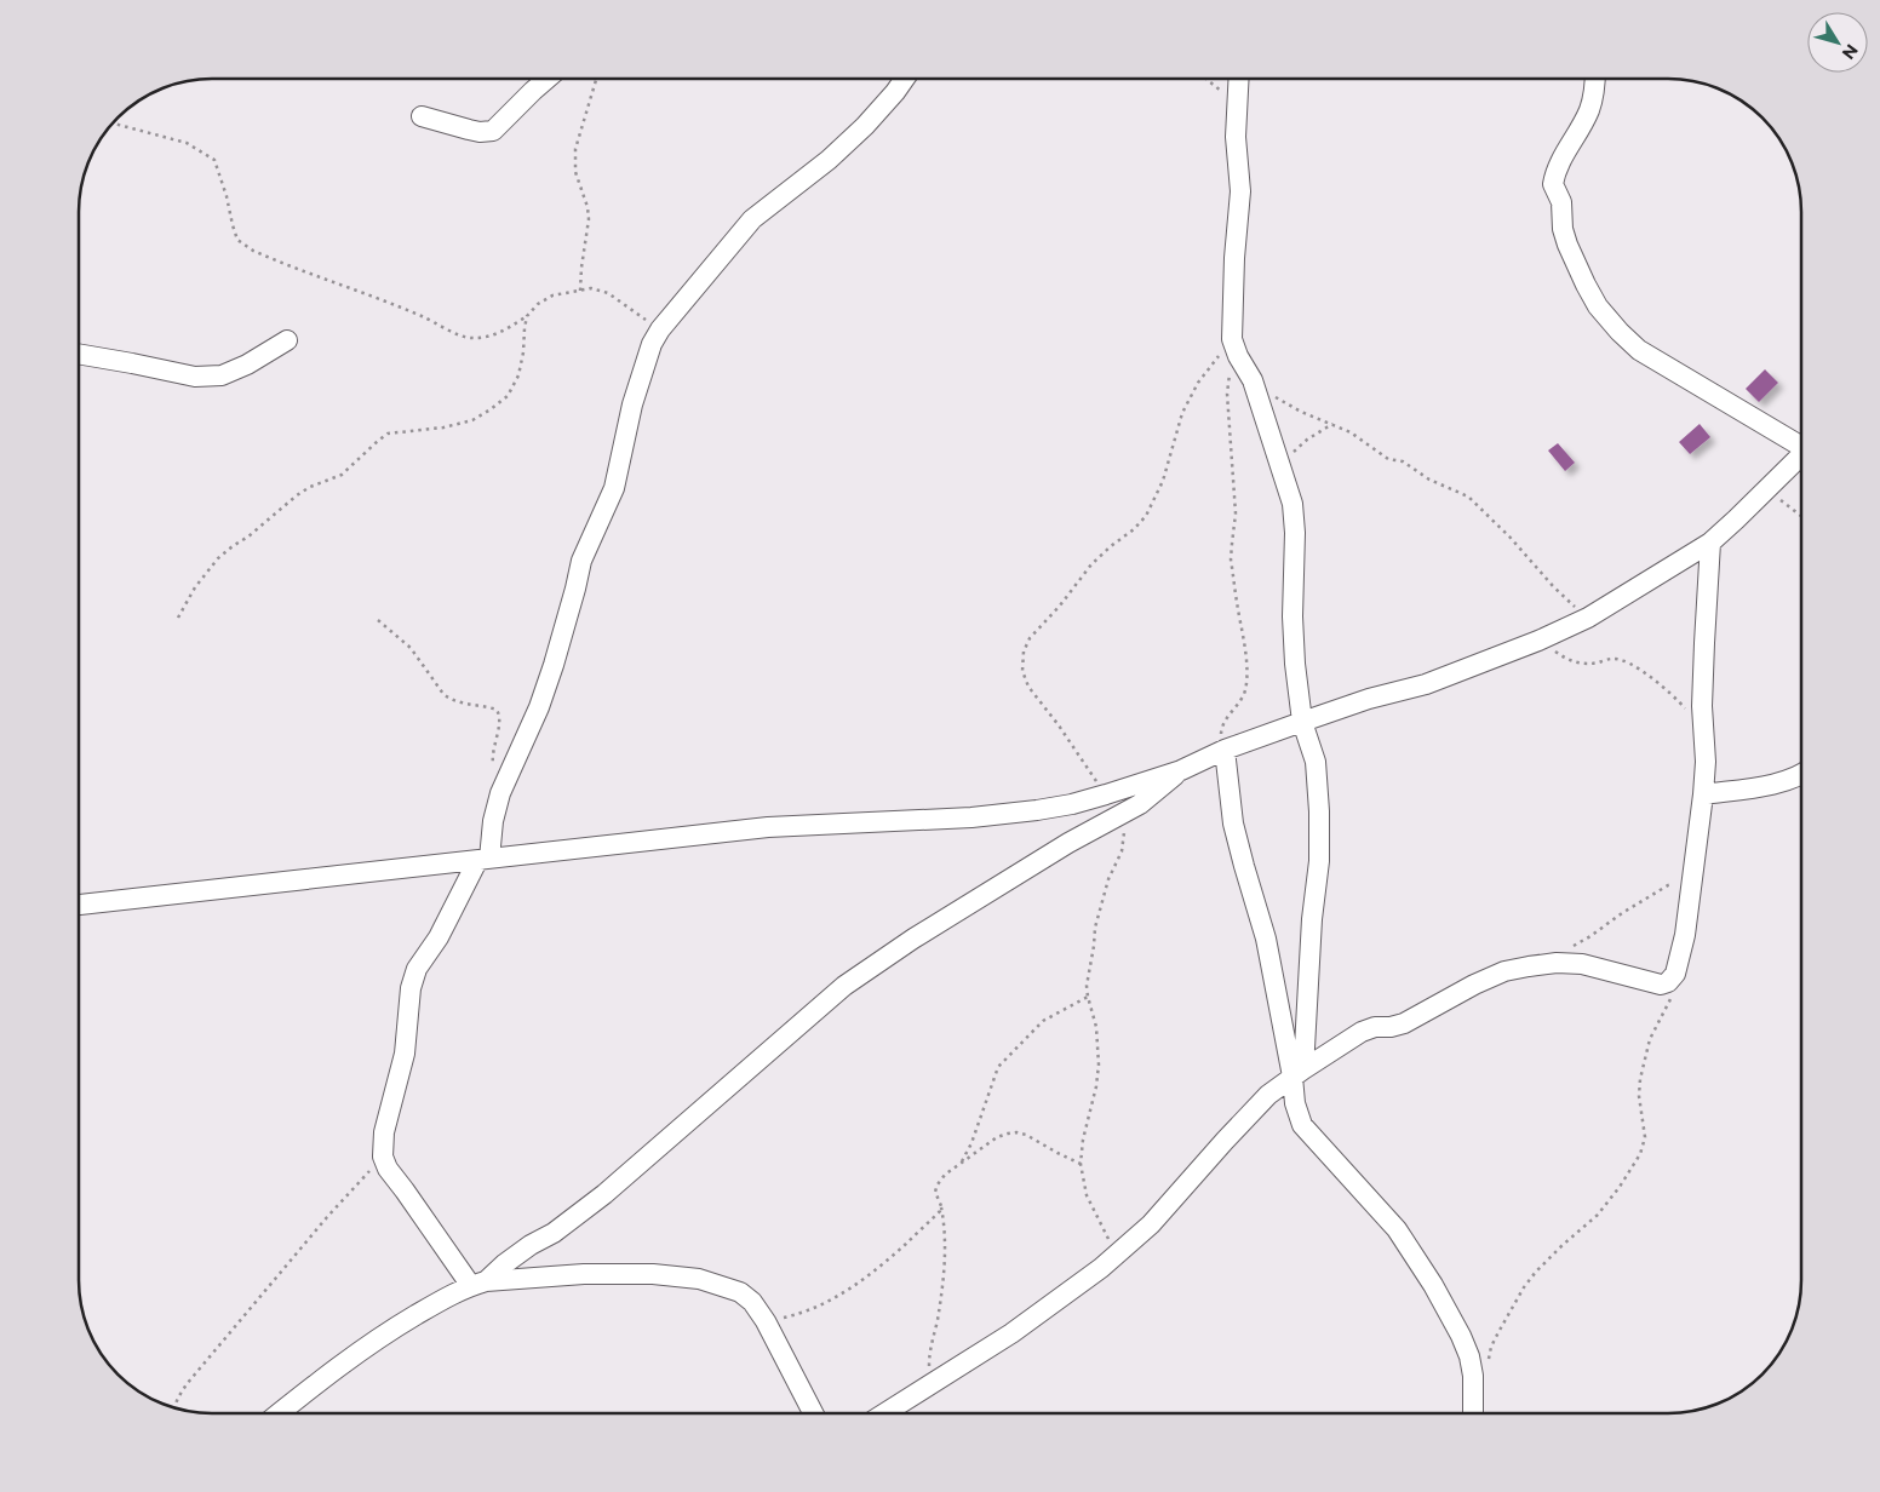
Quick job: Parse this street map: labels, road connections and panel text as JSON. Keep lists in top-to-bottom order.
{
  "north": "bottom right"
}
